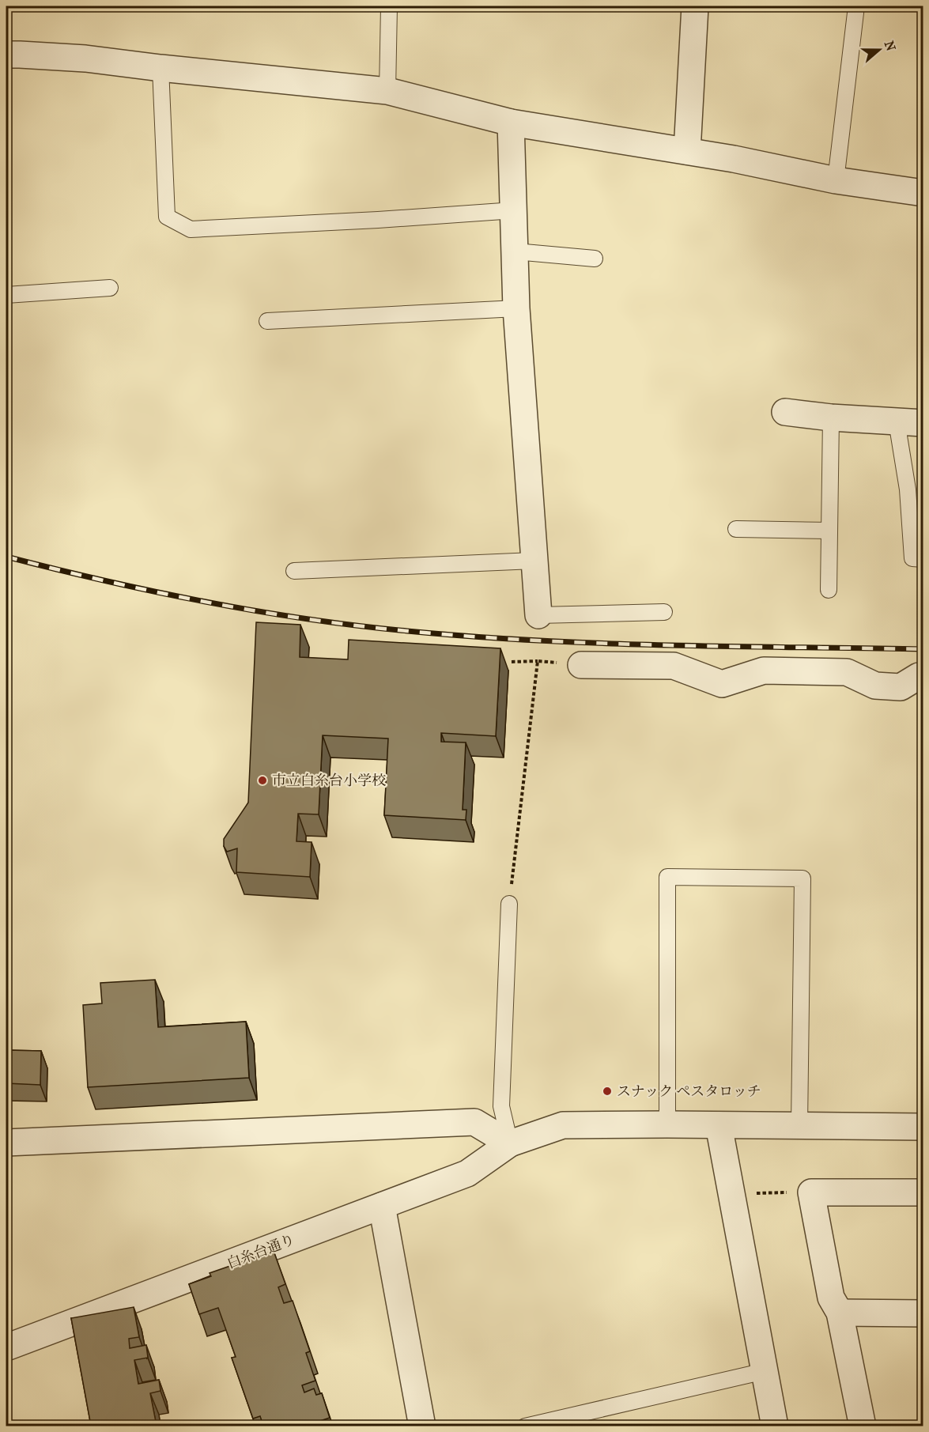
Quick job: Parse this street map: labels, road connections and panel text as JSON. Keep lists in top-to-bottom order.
{
  "streets": {
    "street": ["白糸台通り"]
  },
  "places": ["市立白糸台小学校", "スナック ペスタロッチ"],
  "north": "right"
}
